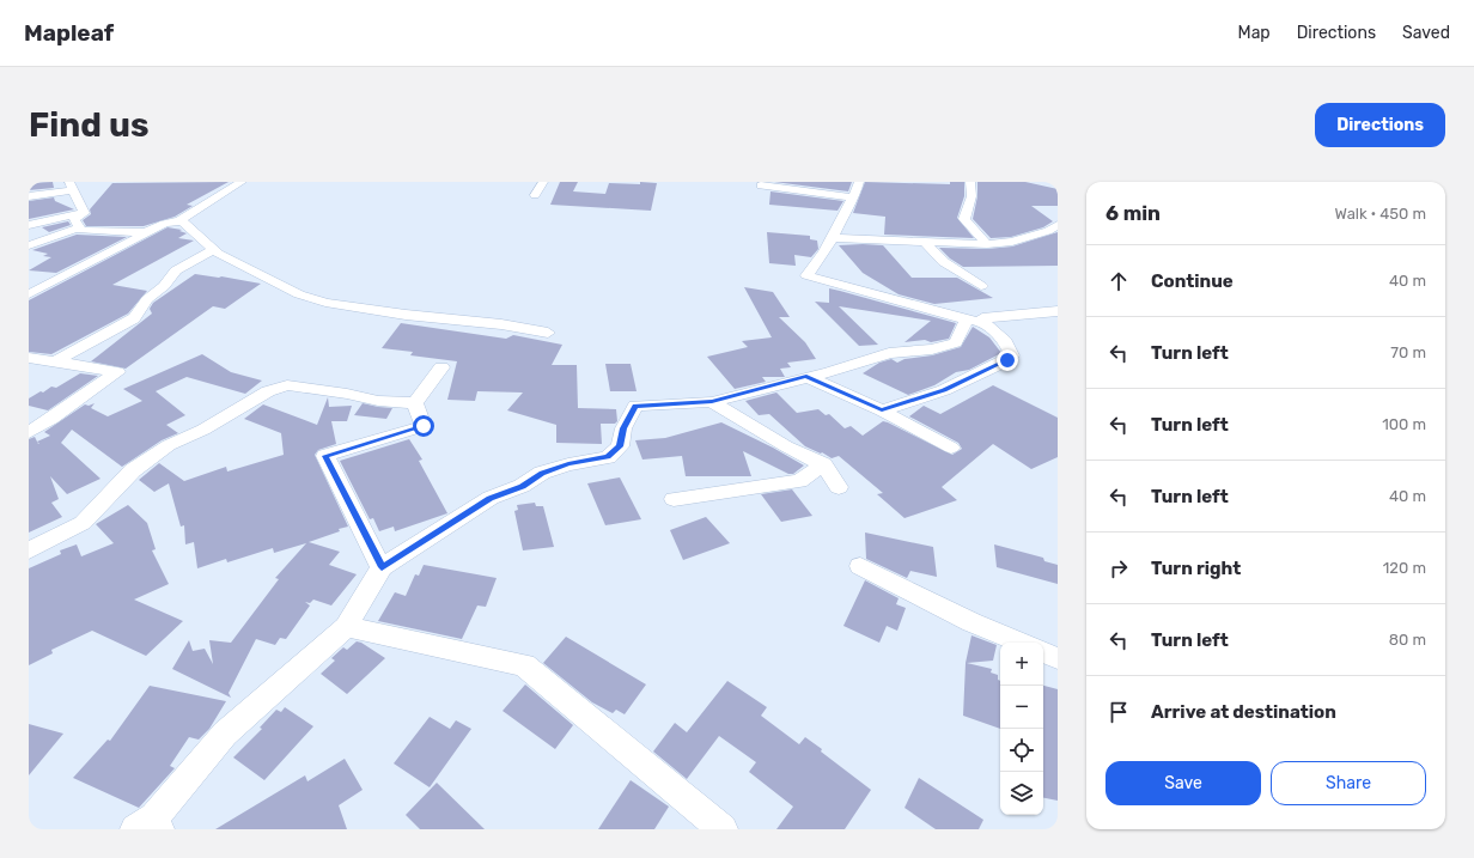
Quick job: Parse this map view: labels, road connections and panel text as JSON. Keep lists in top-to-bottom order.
{
  "page": {
    "header": "Mapleaf",
    "nav": ["Map", "Directions", "Saved"],
    "buttons": [
      "Directions",
      ["Save", "Share"]
    ],
    "title": "Find us",
    "heading": ["6 min", "Walk · 450 m"],
    "list": [
      ["Continue", "40 m"],
      ["Turn left", "70 m"],
      ["Turn left", "100 m"],
      ["Turn left", "40 m"],
      ["Turn right", "120 m"],
      ["Turn left", "80 m"],
      "Arrive at destination"
    ],
    "map_buttons": ["+", "−"]
  }
}
